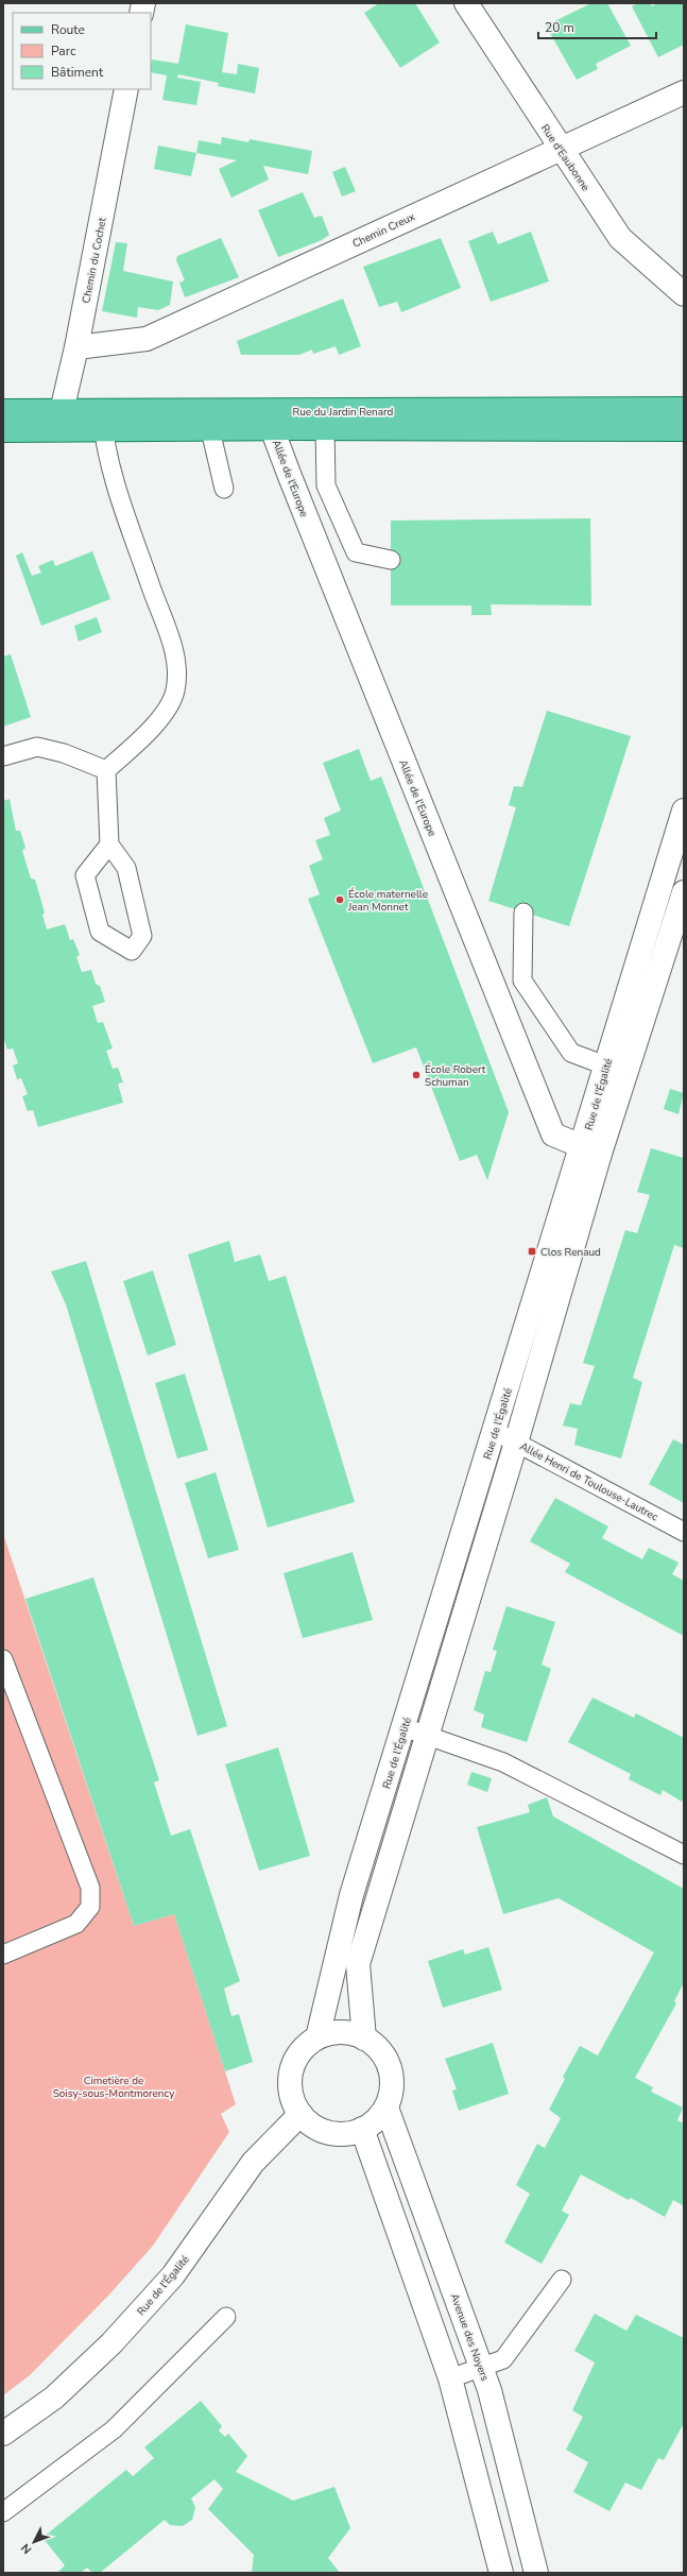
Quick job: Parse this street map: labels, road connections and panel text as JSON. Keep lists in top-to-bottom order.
{
  "streets": {
    "main road": ["Rue du Jardin Renard"],
    "street": [
      "Rue d'Eaubonne",
      "Chemin Creux",
      "Chemin du Cochet",
      "Allée de l'Europe",
      "Rue de l'Égalité",
      "Avenue des Noyers"
    ],
    "lane": ["Allée Henri de Toulouse-Lautrec"]
  },
  "crossings": [
    ["Rue d'Eaubonne", "Chemin Creux"],
    ["Chemin Creux", "Chemin du Cochet"],
    ["Chemin du Cochet", "Rue du Jardin Renard"],
    ["Rue du Jardin Renard", "Allée de l'Europe"],
    ["Allée de l'Europe", "Rue de l'Égalité"],
    ["Rue de l'Égalité", "Allée Henri de Toulouse-Lautrec"],
    ["Rue de l'Égalité", "Avenue des Noyers"]
  ],
  "parks": ["Cimetière de Soisy-sous-Montmorency"],
  "places": {
    "other": ["École maternelle Jean Monnet", "École Robert Schuman"],
    "transit": ["Clos Renaud"]
  },
  "legend": ["Route", "Parc", "Bâtiment"],
  "scale_bar": "20 m",
  "north": "bottom left"
}
